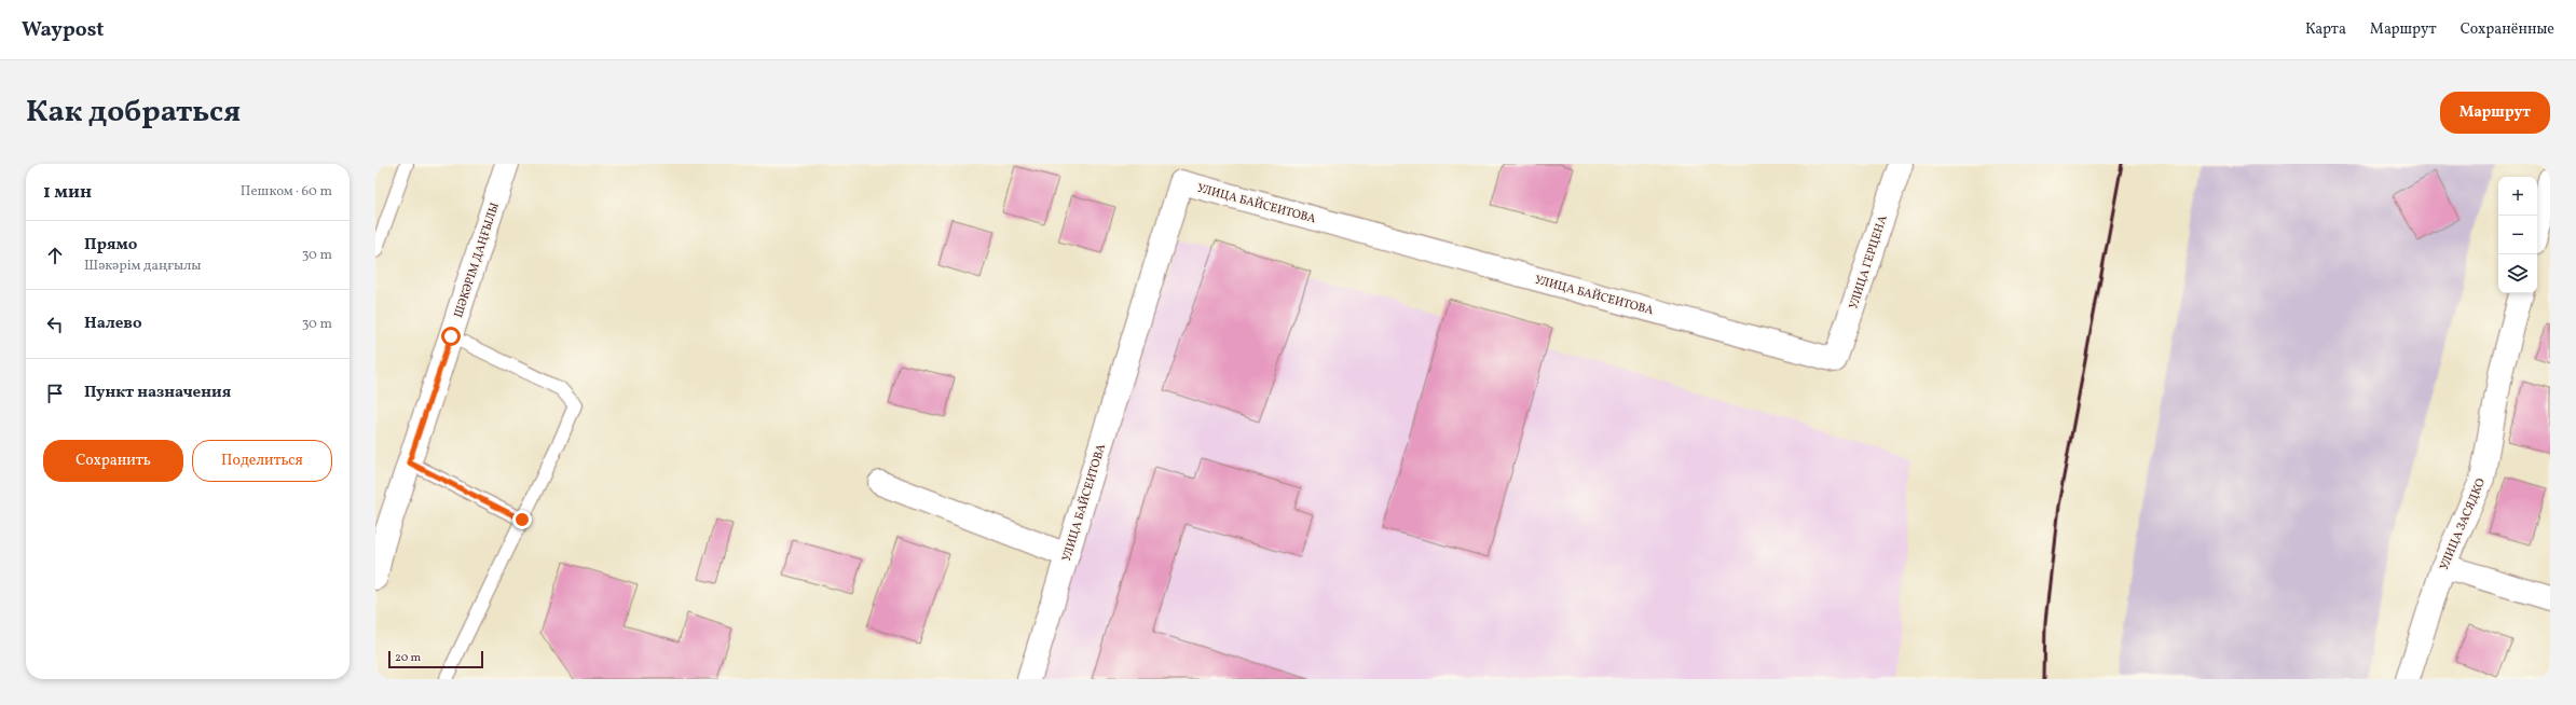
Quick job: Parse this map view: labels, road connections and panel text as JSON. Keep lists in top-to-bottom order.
{
  "streets": {
    "street": [
      "УЛИЦА БАЙСЕИТОВА",
      "ШӘКӘРІМ ДАҢҒЫЛЫ",
      "УЛИЦА ГЕРЦЕНА",
      "УЛИЦА ЗАСЯДКО"
    ]
  },
  "crossings": [
    ["УЛИЦА БАЙСЕИТОВА", "УЛИЦА ГЕРЦЕНА"]
  ],
  "scale_bar": "20 m",
  "page": {
    "header": "Waypost",
    "nav": ["Карта", "Маршрут", "Сохранённые"],
    "title": "Как добраться",
    "buttons": [
      "Маршрут",
      ["Сохранить", "Поделиться"]
    ],
    "heading": ["1 мин", "Пешком · 60 m"],
    "map_buttons": ["+", "−"],
    "list": [
      ["Прямо", "Шәкәрім даңғылы", "30 m"],
      ["Налево", "30 m"],
      "Пункт назначения"
    ],
    "scale": "20 m"
  }
}
